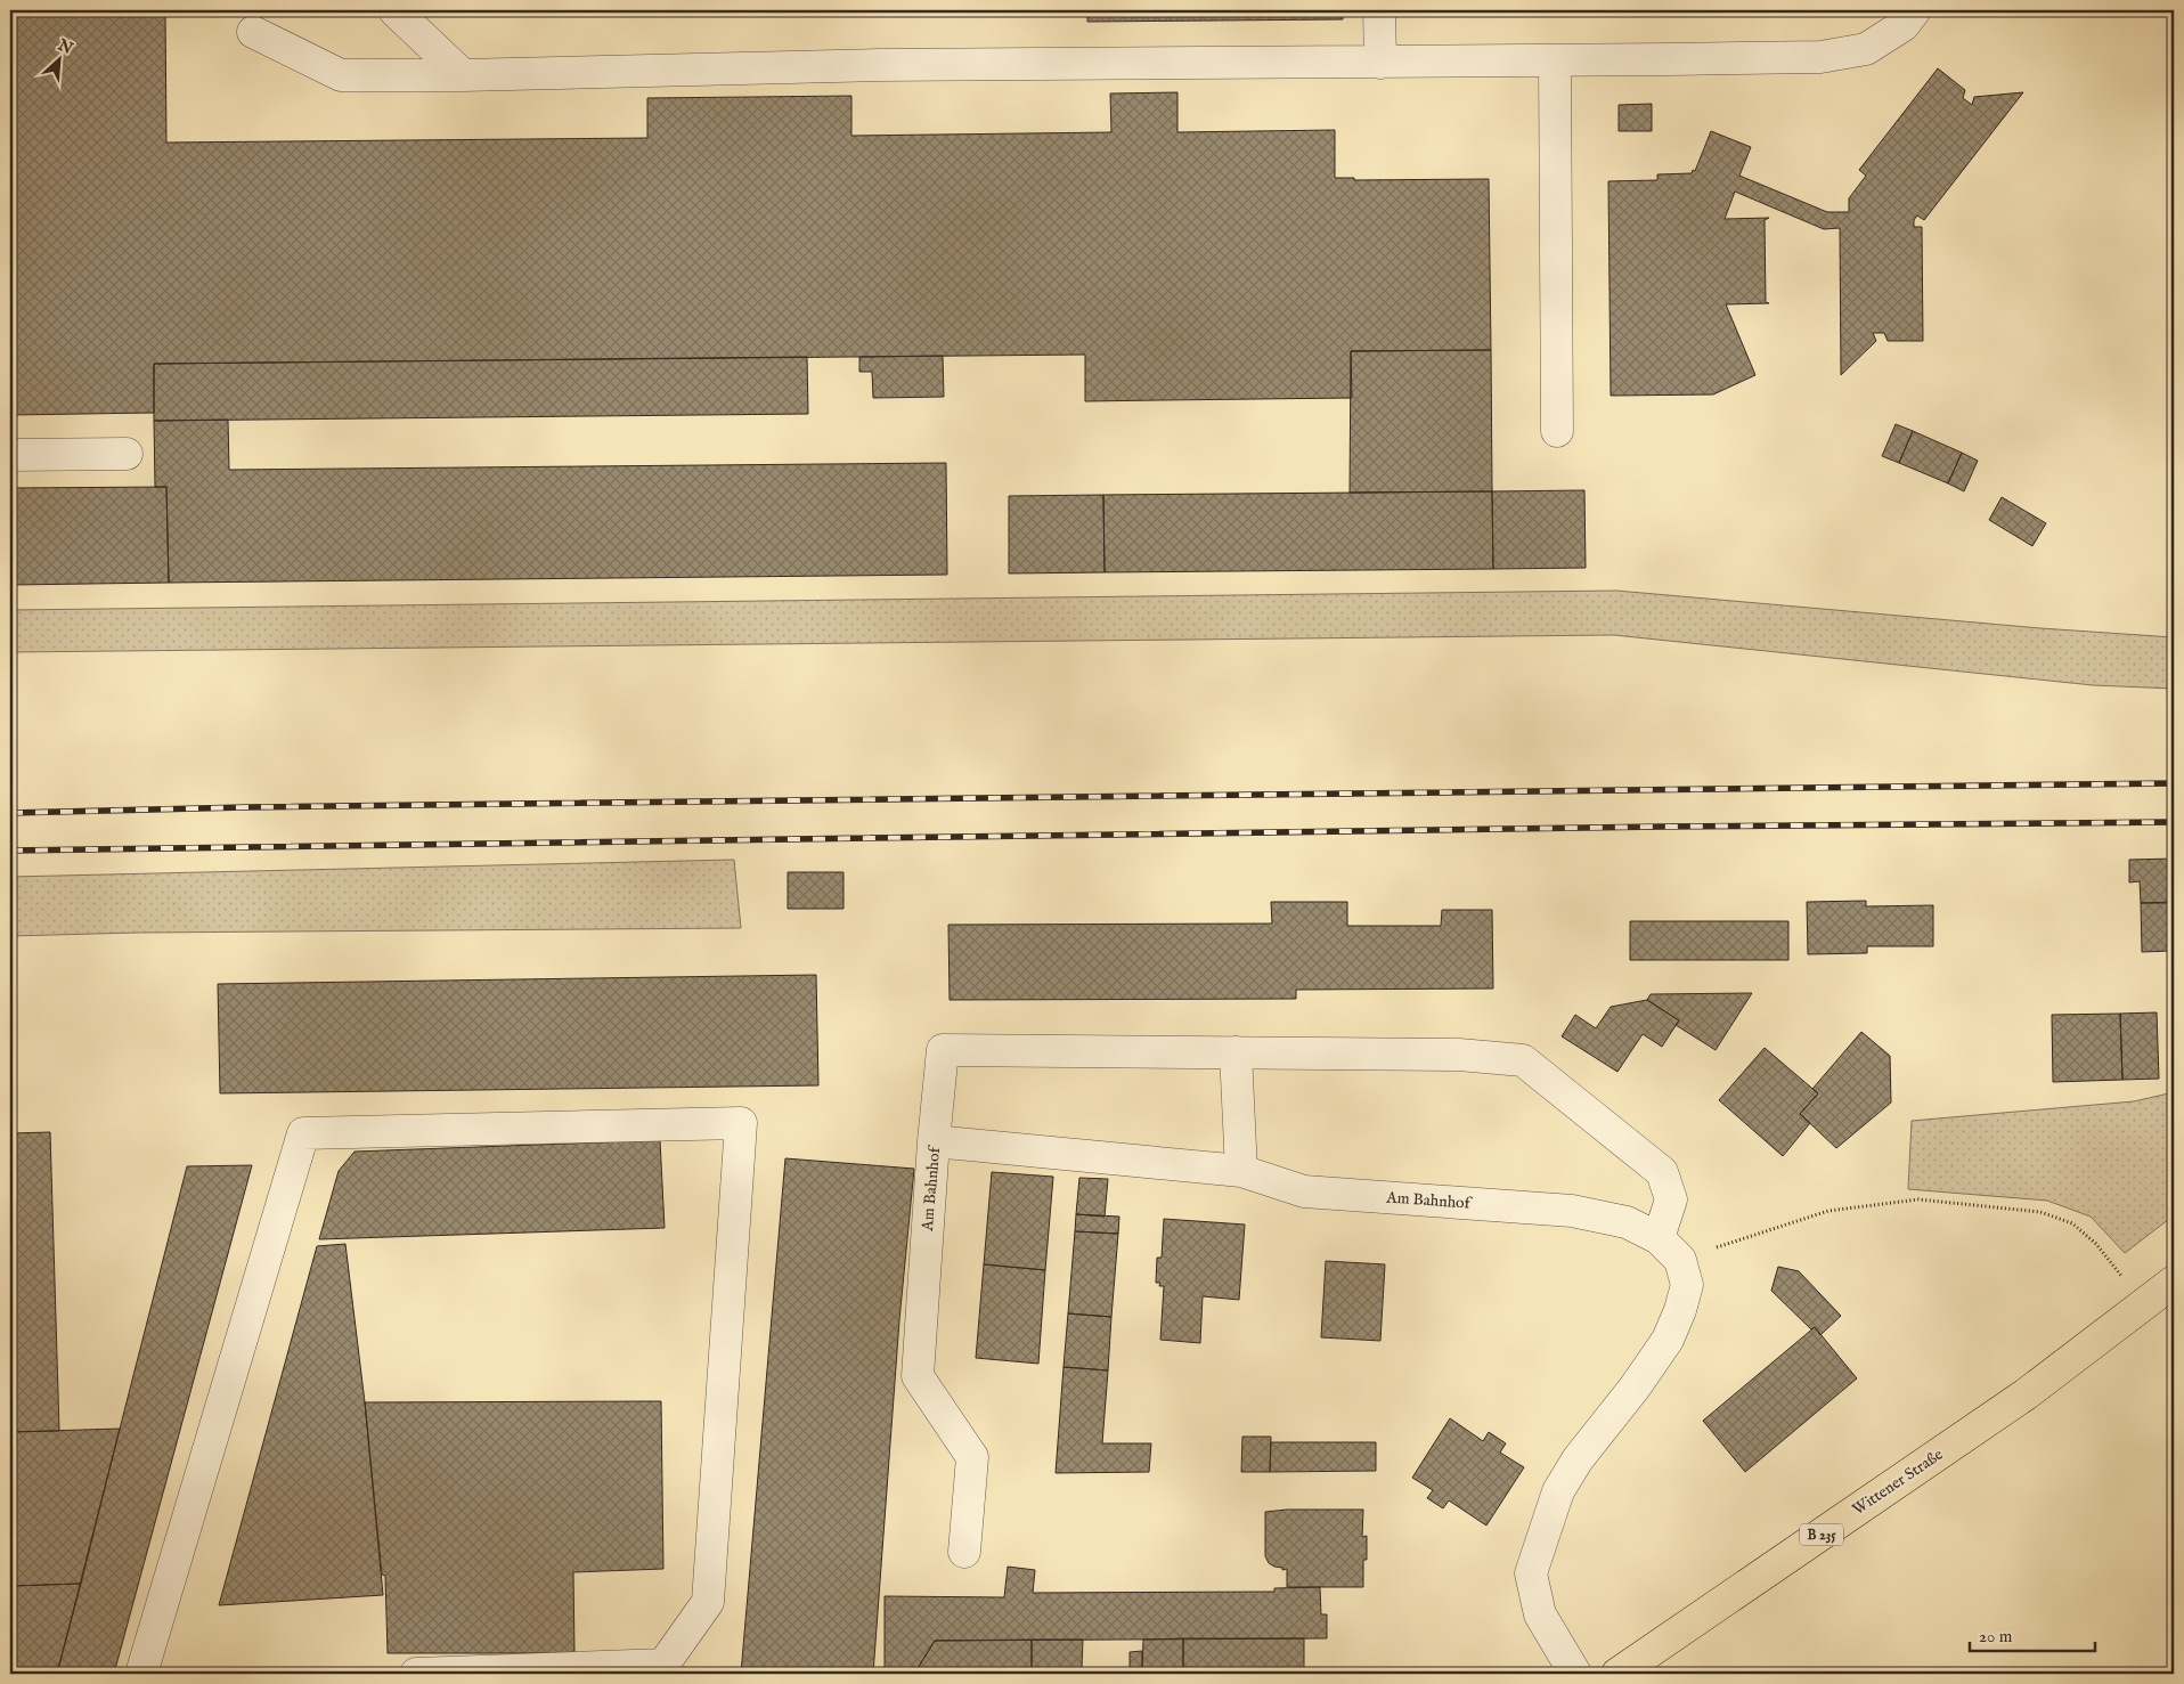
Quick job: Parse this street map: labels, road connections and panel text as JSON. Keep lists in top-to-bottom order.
{
  "streets": {
    "main road": ["Wittener Straße", "B 235"],
    "street": ["Am Bahnhof"]
  },
  "scale_bar": "20 m",
  "north": "top right"
}
